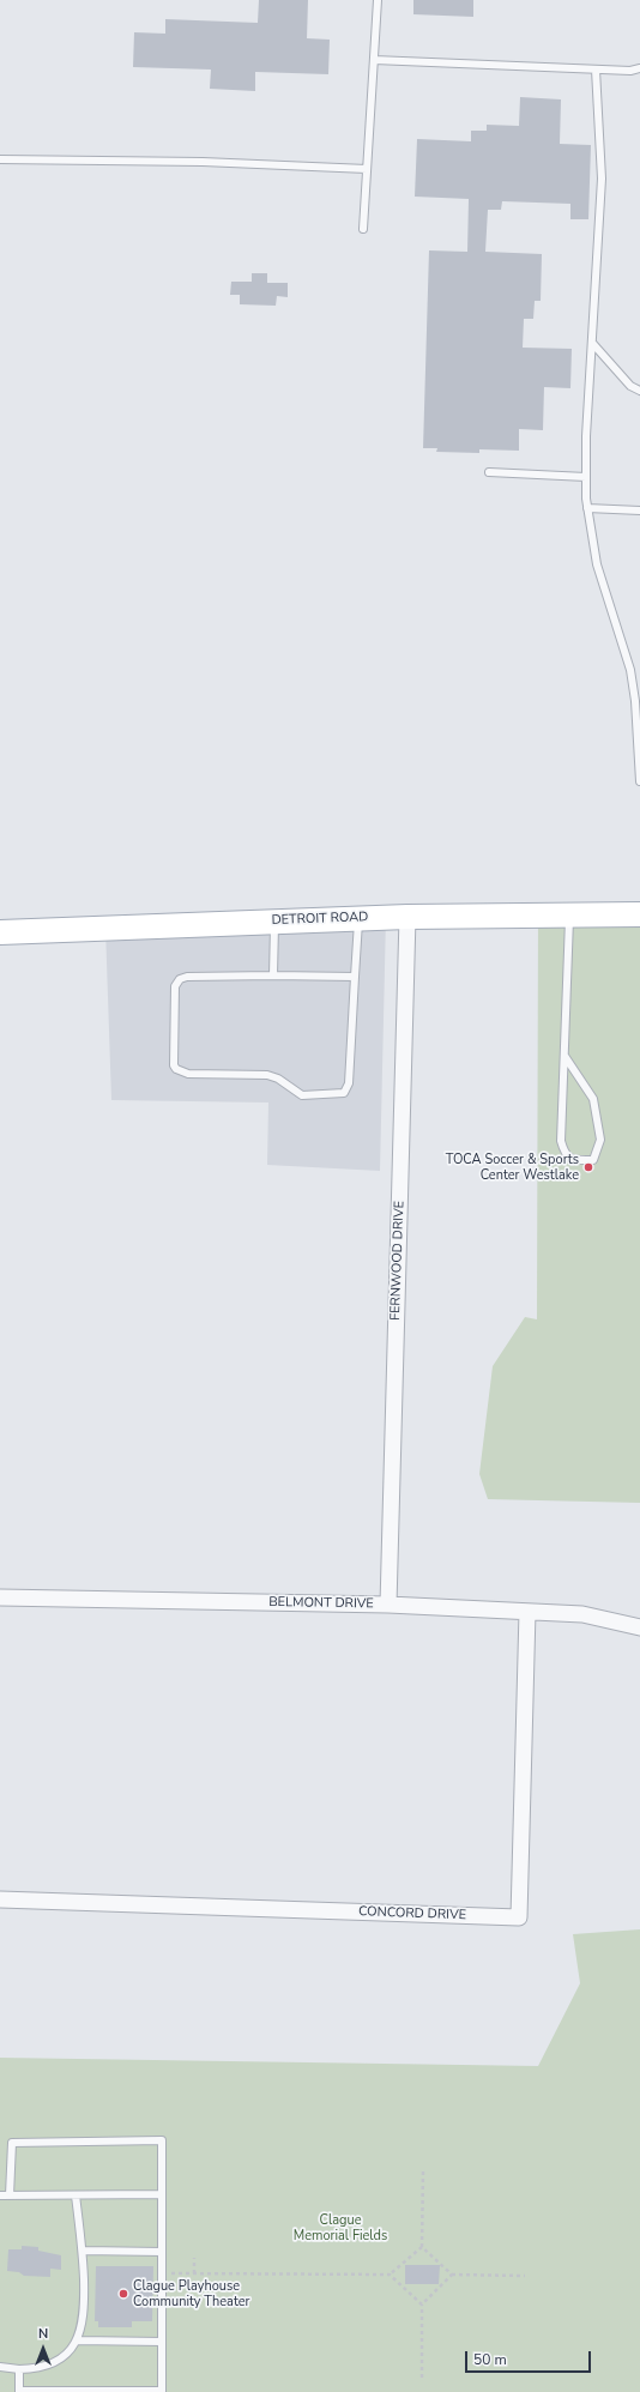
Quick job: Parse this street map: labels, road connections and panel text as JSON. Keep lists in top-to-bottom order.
{
  "streets": {
    "main road": ["DETROIT ROAD"],
    "street": ["FERNWOOD DRIVE", "BELMONT DRIVE", "CONCORD DRIVE"]
  },
  "crossings": [
    ["DETROIT ROAD", "FERNWOOD DRIVE"],
    ["FERNWOOD DRIVE", "BELMONT DRIVE"],
    ["BELMONT DRIVE", "CONCORD DRIVE"]
  ],
  "parks": ["Clague Memorial Fields"],
  "places": ["TOCA Soccer & Sports Center Westlake", "Clague Playhouse Community Theater"],
  "scale_bar": "50 m",
  "north": "top"
}
